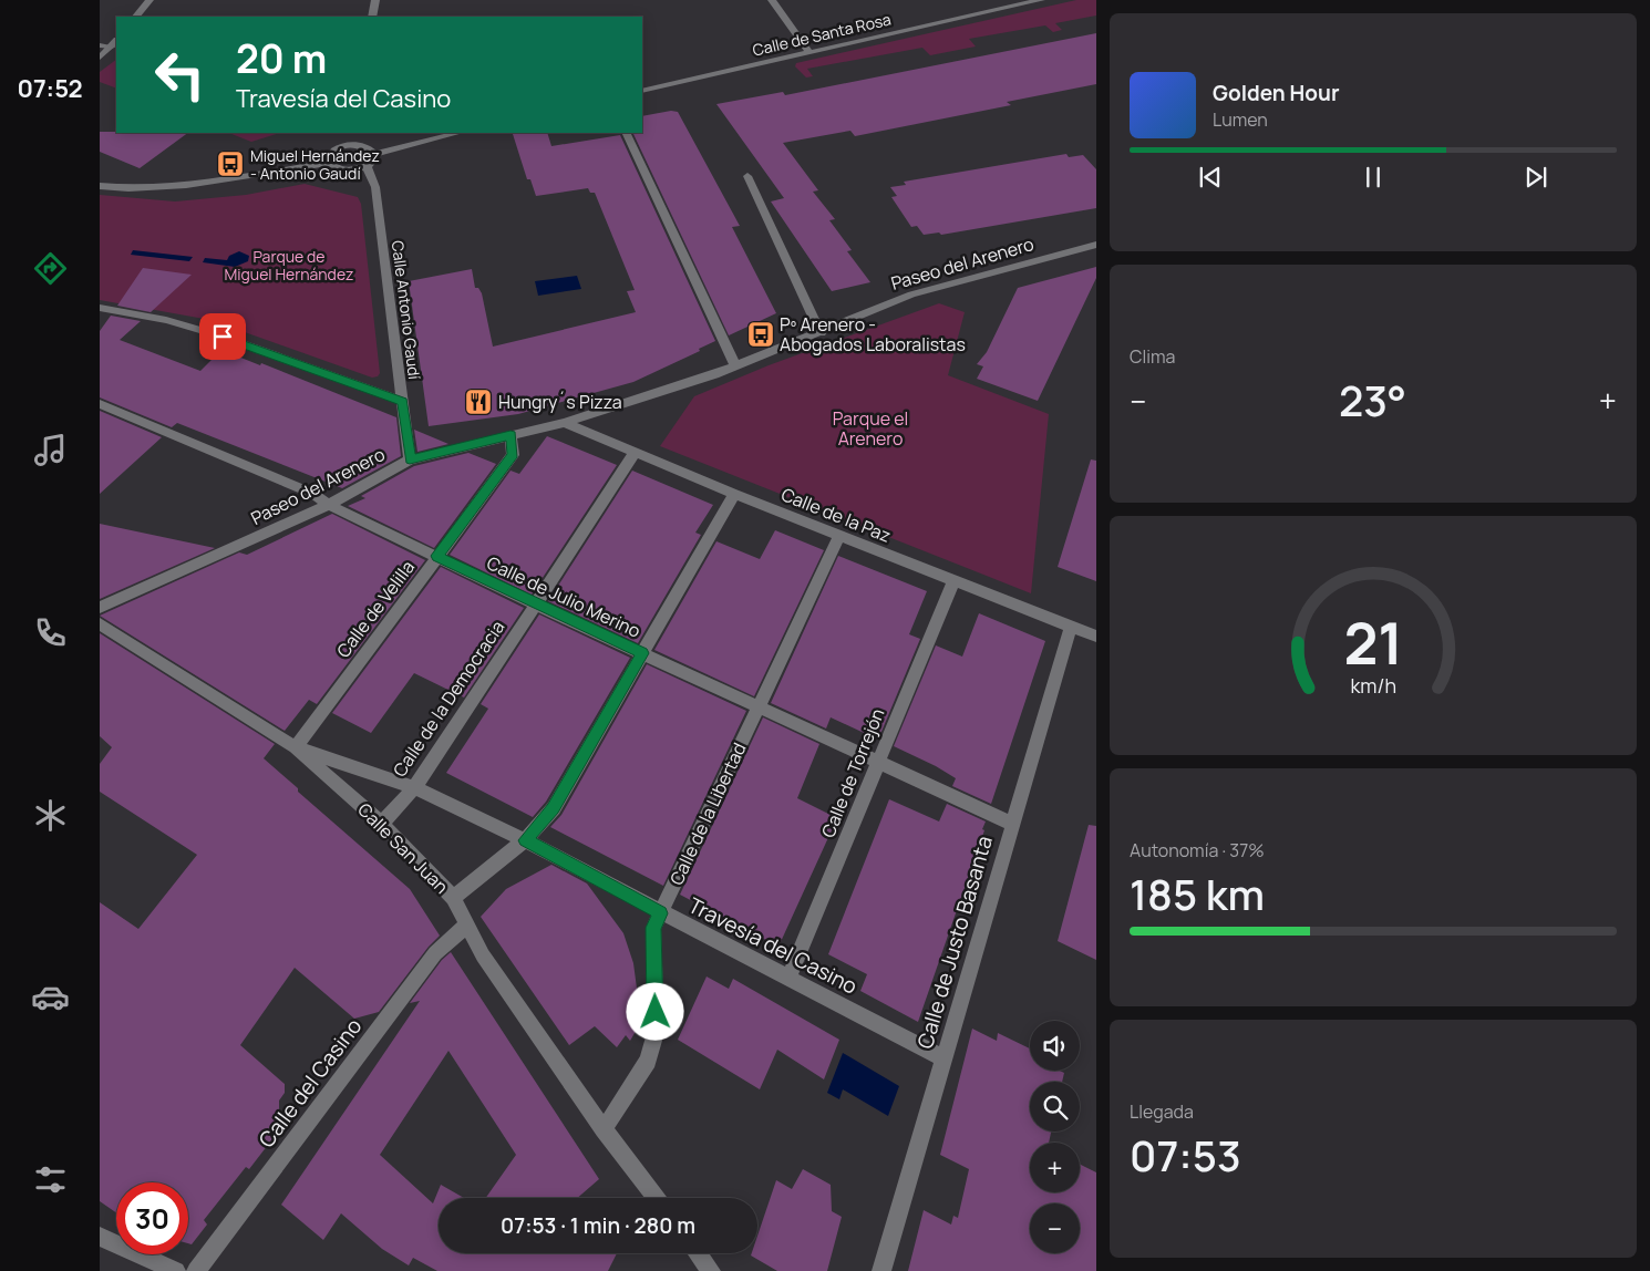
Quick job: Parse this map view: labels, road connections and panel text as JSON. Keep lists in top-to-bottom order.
{
  "streets": {
    "street": [
      "Calle de Santa Rosa",
      "Paseo del Arenero",
      "Calle Antonio Gaudí",
      "Calle de la Paz",
      "Calle de Julio Merino",
      "Calle de Velilla",
      "Calle de la Democracia",
      "Calle de Torrejón",
      "Calle de la Libertad",
      "Calle San Juan",
      "Calle de Justo Basanta",
      "Travesía del Casino",
      "Calle del Casino"
    ]
  },
  "crossings": [
    ["Paseo del Arenero", "Calle Antonio Gaudí"],
    ["Paseo del Arenero", "Calle de la Paz"],
    ["Paseo del Arenero", "Calle de Julio Merino"],
    ["Paseo del Arenero", "Calle de Velilla"],
    ["Calle de la Paz", "Calle de la Democracia"],
    ["Calle de la Paz", "Calle de Torrejón"],
    ["Calle de la Paz", "Calle de la Libertad"],
    ["Calle de la Paz", "Calle de Justo Basanta"],
    ["Calle de Julio Merino", "Calle de Velilla"],
    ["Calle de Julio Merino", "Calle de la Democracia"],
    ["Calle de Julio Merino", "Calle de Torrejón"],
    ["Calle de Julio Merino", "Calle de la Libertad"],
    ["Calle de Julio Merino", "Calle de Justo Basanta"],
    ["Calle de Velilla", "Calle San Juan"],
    ["Calle de Velilla", "Travesía del Casino"],
    ["Calle de la Democracia", "Calle San Juan"],
    ["Calle de la Democracia", "Travesía del Casino"],
    ["Calle de Torrejón", "Travesía del Casino"],
    ["Calle de la Libertad", "Calle San Juan"],
    ["Calle de la Libertad", "Travesía del Casino"],
    ["Calle San Juan", "Travesía del Casino"],
    ["Calle San Juan", "Calle del Casino"],
    ["Calle de Justo Basanta", "Travesía del Casino"]
  ],
  "parks": ["Parque de Miguel Hernández", "Parque el Arenero"],
  "places": {
    "bus stop": ["Miguel Hernández - Antonio Gaudí", "Pº Arenero - Abogados Laboralistas"],
    "restaurant": ["Hungry´s Pizza"]
  },
  "page": {
    "tabs": "07:52",
    "turn": ["20 m", "Travesía del Casino"],
    "song": ["Golden Hour", "Lumen"],
    "tile": [
      "Clima",
      ["Autonomía · 37%", "185 km"],
      ["Llegada", "07:53"]
    ],
    "heat": ["−", "23°", "+"],
    "map_buttons": ["+", "−"],
    "limit": "30",
    "trip": "07:53 · 1 min · 280 m",
    "gauge": ["21", "km/h"]
  }
}
